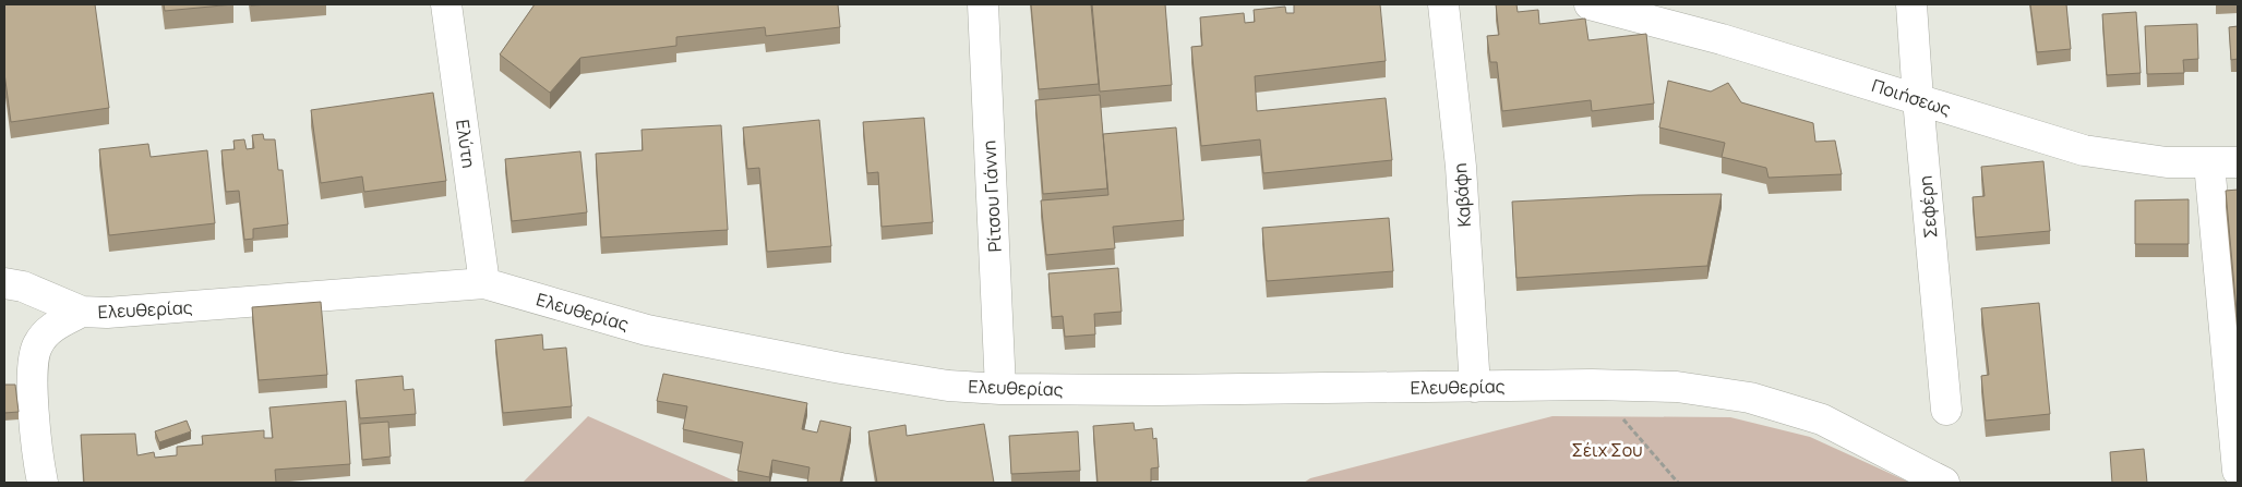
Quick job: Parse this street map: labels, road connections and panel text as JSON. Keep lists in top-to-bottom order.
{
  "streets": {
    "street": [
      "Ποιήσεως",
      "Ελύτη",
      "Καβάφη",
      "Ρίτσου Γιάννη",
      "Σεφέρη",
      "Ελευθερίας"
    ]
  },
  "crossings": [
    ["Ποιήσεως", "Σεφέρη"],
    ["Ελύτη", "Ελευθερίας"],
    ["Καβάφη", "Ελευθερίας"],
    ["Ρίτσου Γιάννη", "Ελευθερίας"]
  ],
  "parks": ["Σέιχ Σου"]
}
